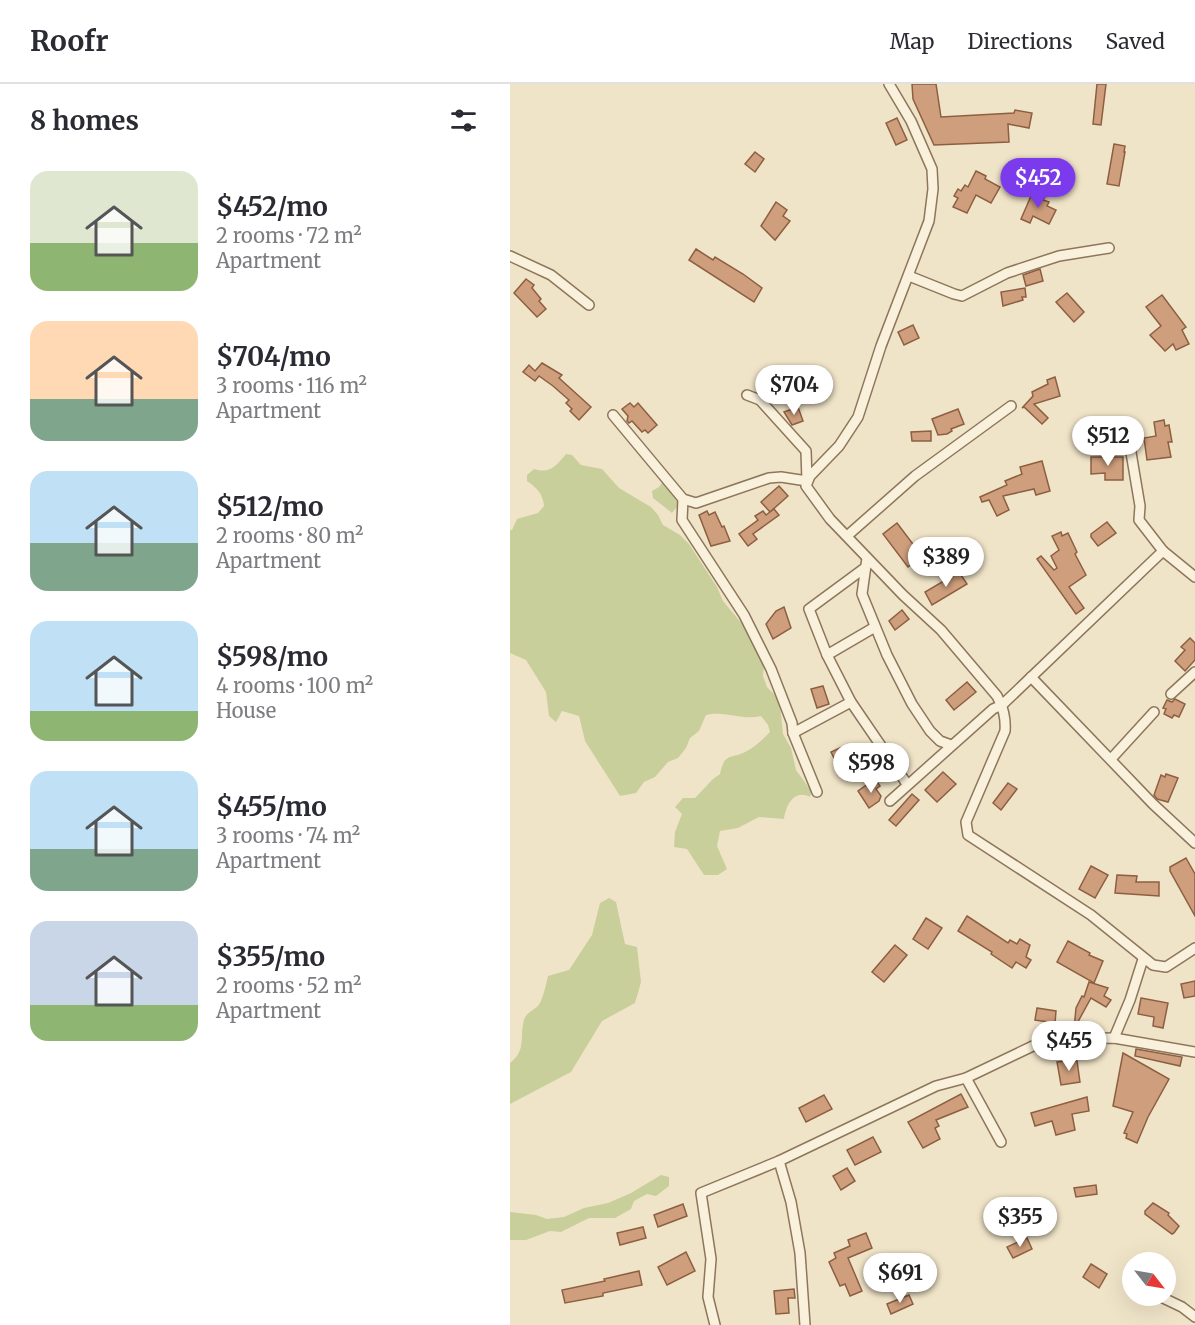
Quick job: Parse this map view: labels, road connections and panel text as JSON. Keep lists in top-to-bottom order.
{
  "north": "bottom right",
  "page": {
    "header": "Roofr",
    "nav": ["Map", "Directions", "Saved"],
    "heading": "8 homes",
    "list": [
      {
        "name": "$452/mo",
        "note": "2 rooms · 72 m² · Apartment"
      },
      {
        "name": "$704/mo",
        "note": "3 rooms · 116 m² · Apartment"
      },
      {
        "name": "$512/mo",
        "note": "2 rooms · 80 m² · Apartment"
      },
      {
        "name": "$598/mo",
        "note": "4 rooms · 100 m² · House"
      },
      {
        "name": "$455/mo",
        "note": "3 rooms · 74 m² · Apartment"
      },
      {
        "name": "$355/mo",
        "note": "2 rooms · 52 m² · Apartment"
      }
    ],
    "price": [
      "$452",
      "$704",
      "$512",
      "$389",
      "$598",
      "$455",
      "$355",
      "$691"
    ]
  }
}
